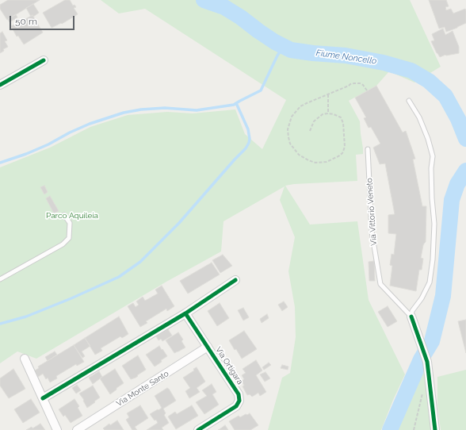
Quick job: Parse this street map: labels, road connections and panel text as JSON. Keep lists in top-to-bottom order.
{
  "streets": {
    "street": ["Via Vittorio Veneto", "Via Ortigara", "Via Monte Santo"]
  },
  "crossings": [
    ["Via Ortigara", "Via Monte Santo"]
  ],
  "water": ["Fiume Noncello"],
  "parks": ["Parco Aquileia"],
  "scale_bar": "50 m"
}
